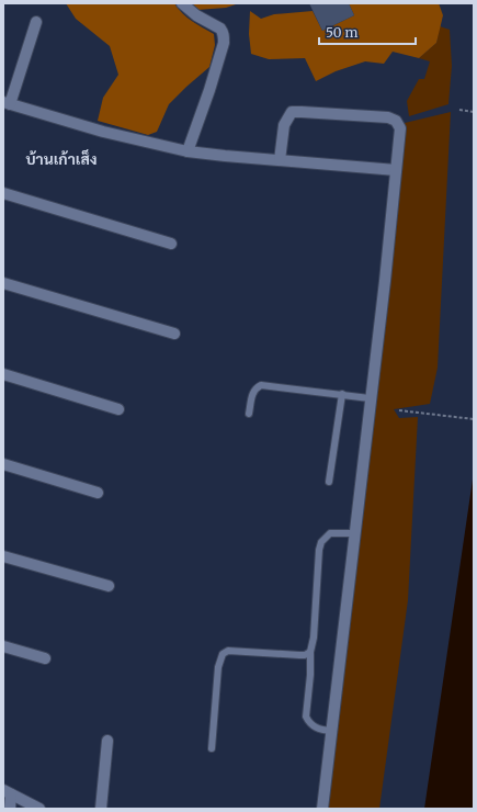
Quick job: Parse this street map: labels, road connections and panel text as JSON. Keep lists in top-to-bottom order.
{
  "districts": ["บ้านเก้าเส็ง"],
  "scale_bar": "50 m"
}
